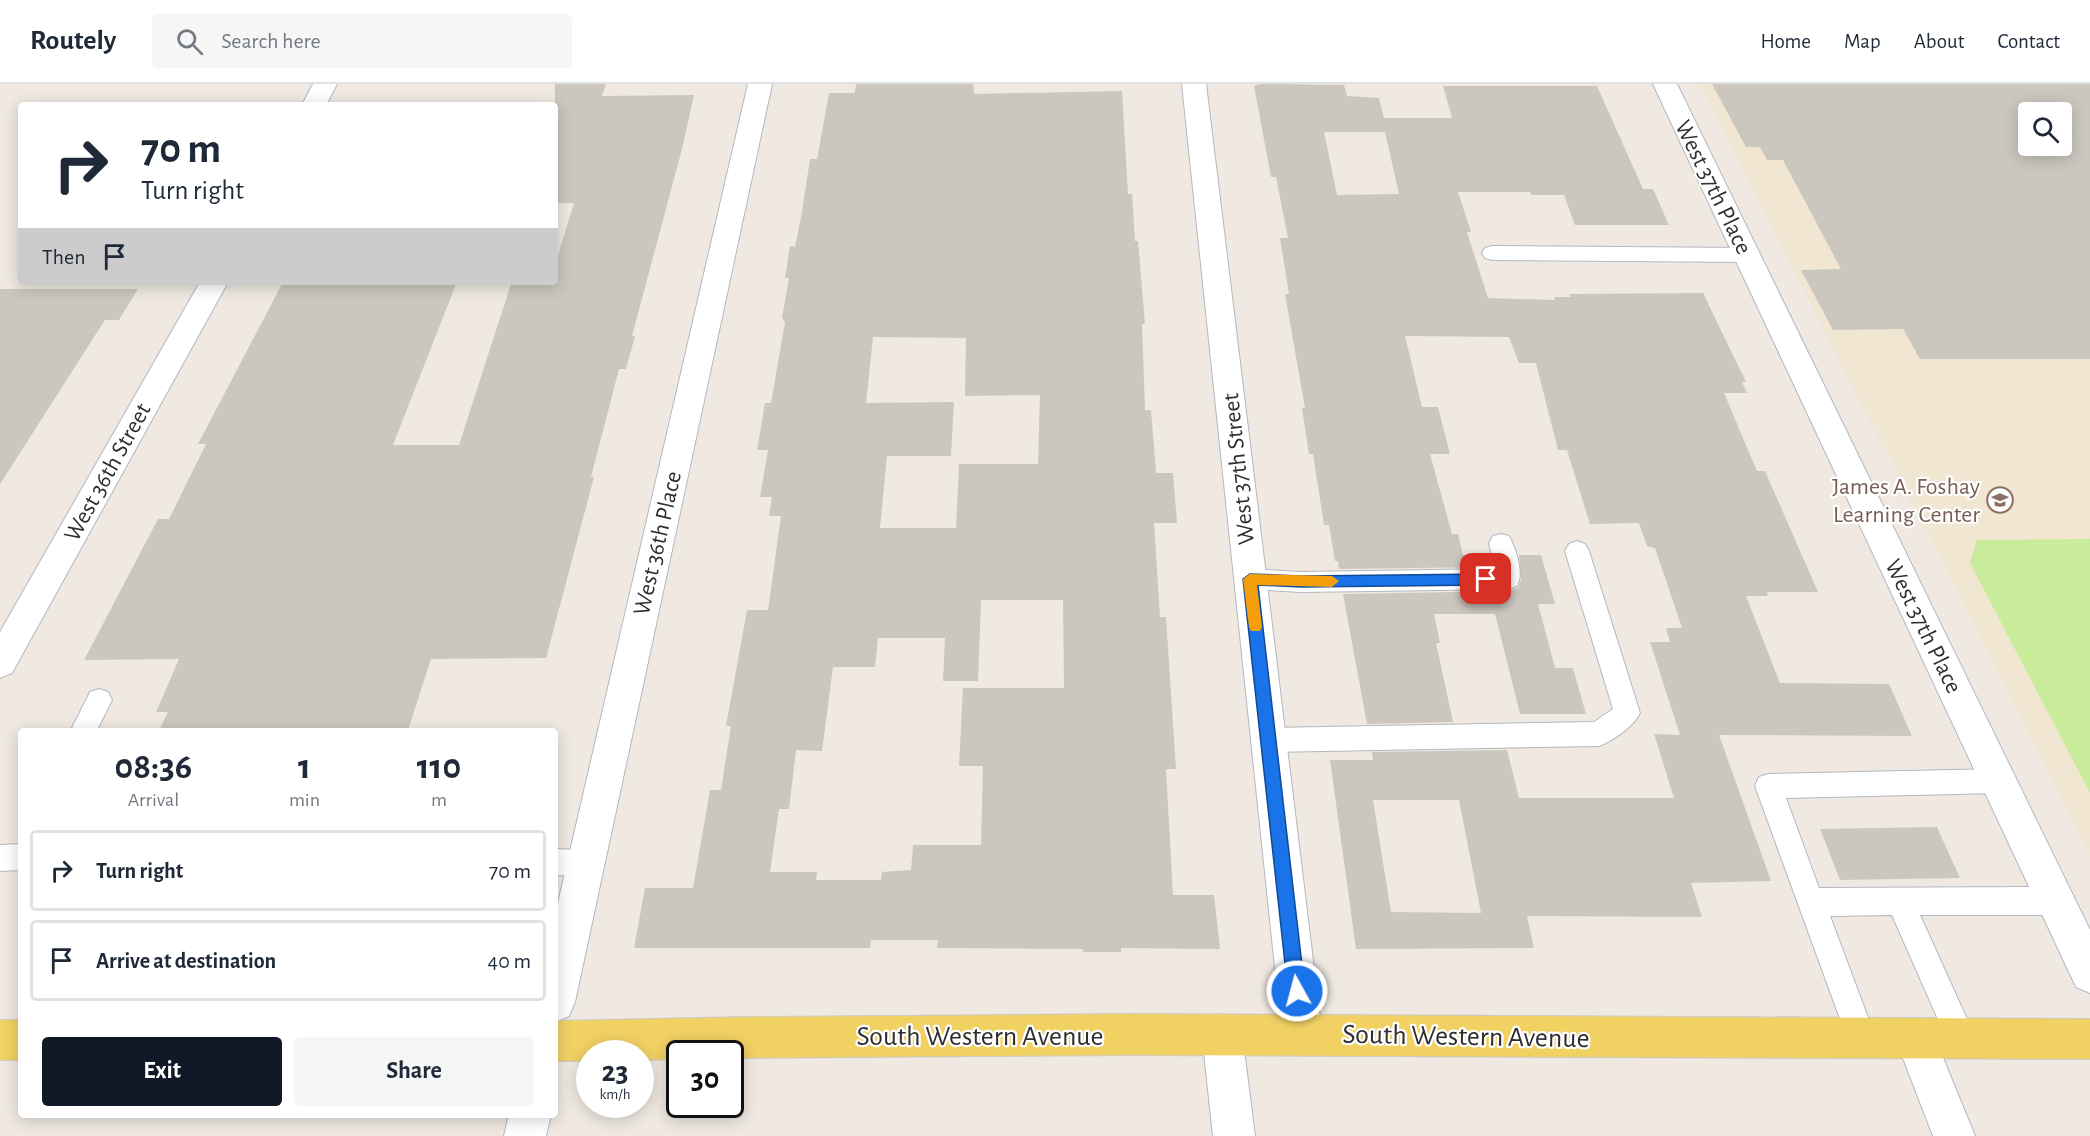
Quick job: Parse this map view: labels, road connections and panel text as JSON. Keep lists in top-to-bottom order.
{
  "streets": {
    "main road": ["South Western Avenue"],
    "street": [
      "West 37th Place",
      "West 37th Street",
      "West 36th Street",
      "West 36th Place"
    ]
  },
  "crossings": [
    ["West 37th Street", "South Western Avenue"]
  ],
  "places": {
    "school or university": ["James A. Foshay Learning Center"]
  },
  "page": {
    "header": "Routely",
    "search": "Search here",
    "nav": [
      "Home",
      "Map",
      "About",
      "Contact"
    ],
    "turn": ["70 m", "Turn right"],
    "then": "Then",
    "eta": [
      "08:36",
      "Arrival",
      "1",
      "min",
      "110",
      "m"
    ],
    "list": [
      {
        "name": "Turn right",
        "value": "70 m"
      },
      {
        "name": "Arrive at destination",
        "value": "40 m"
      }
    ],
    "buttons": ["Exit", "Share"],
    "speed": "23 km/h",
    "limit": "30"
  }
}
